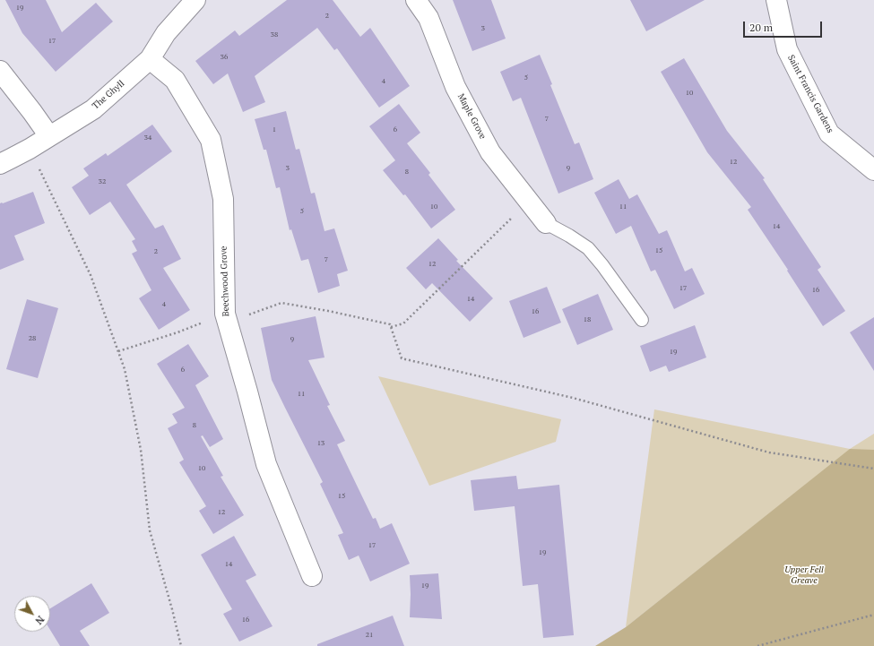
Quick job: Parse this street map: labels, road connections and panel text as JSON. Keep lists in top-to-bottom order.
{
  "streets": {
    "street": [
      "Saint Francis Gardens",
      "The Ghyll",
      "Maple Grove",
      "Beechwood Grove"
    ]
  },
  "crossings": [
    ["The Ghyll", "Beechwood Grove"]
  ],
  "parks": ["Upper Fell Greave"],
  "house_numbers": [
    "19",
    "2",
    "3",
    "38",
    "17",
    "36",
    "5",
    "4",
    "10",
    "7",
    "1",
    "6",
    "34",
    "12",
    "3",
    "9",
    "8",
    "32",
    "10",
    "11",
    "5",
    "14",
    "15",
    "2",
    "7",
    "12",
    "17",
    "16",
    "14",
    "4",
    "16",
    "18",
    "28",
    "9",
    "19",
    "6",
    "11",
    "8",
    "13",
    "10",
    "15",
    "12",
    "17",
    "19",
    "14",
    "19",
    "16",
    "21"
  ],
  "scale_bar": "20 m",
  "north": "bottom right"
}
